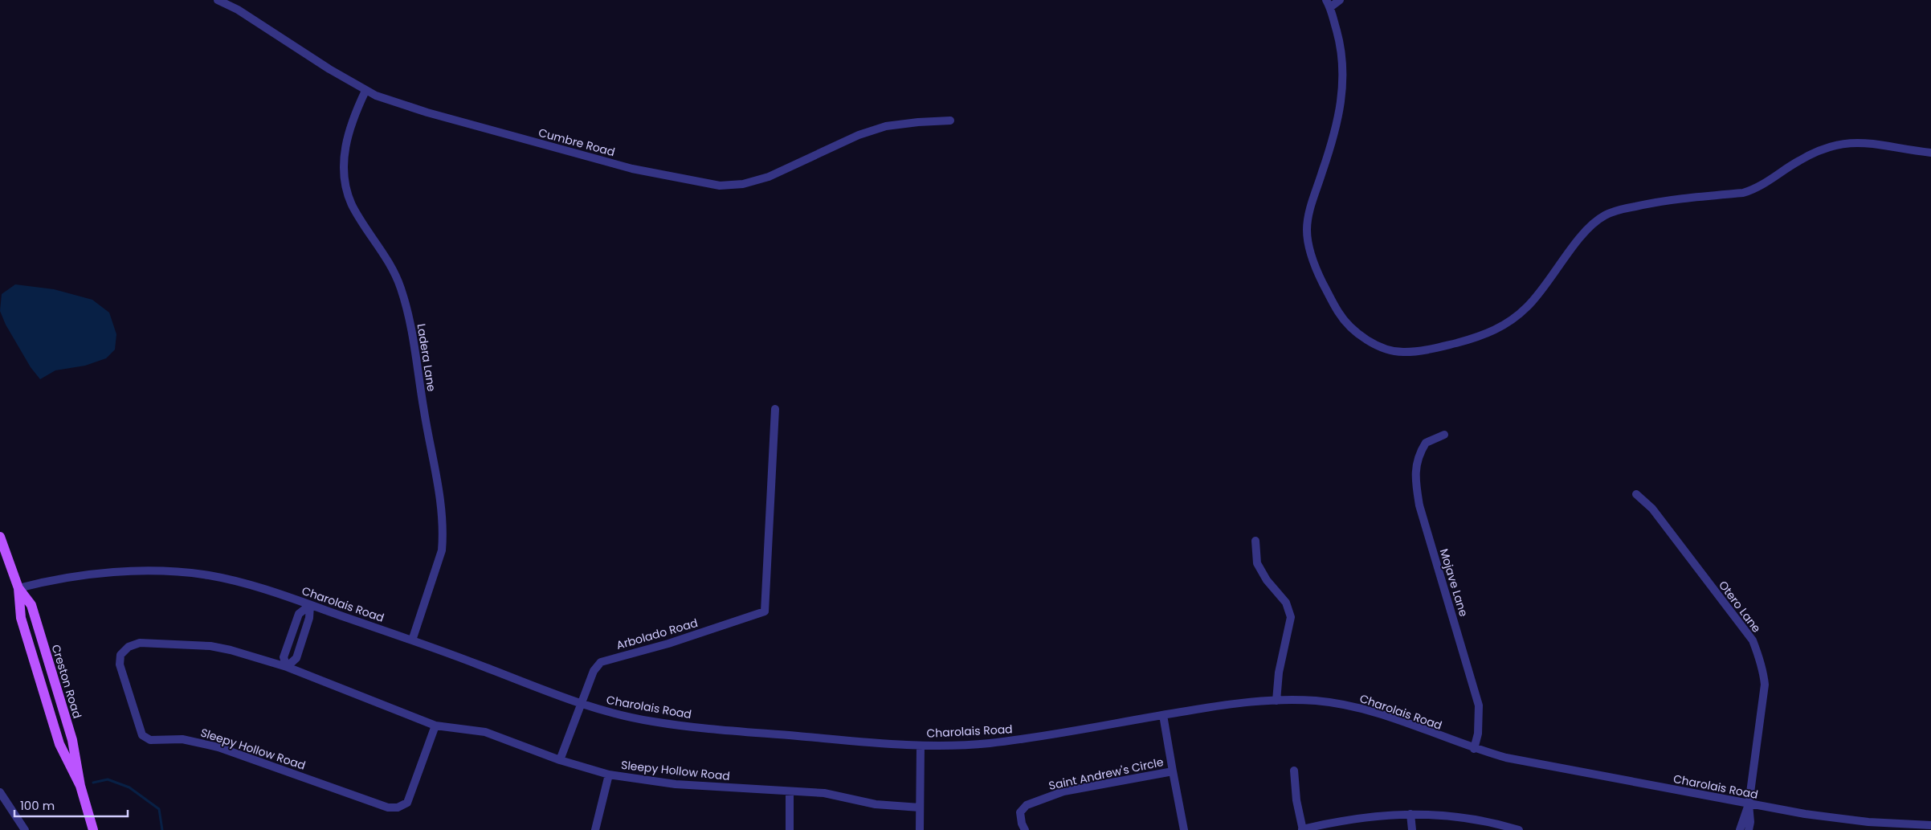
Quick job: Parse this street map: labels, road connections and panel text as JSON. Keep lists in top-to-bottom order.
{
  "streets": {
    "street": [
      "Cumbre Road",
      "Ladera Lane",
      "Mojave Lane",
      "Charolais Road",
      "Otero Lane",
      "Arbolado Road",
      "Sleepy Hollow Road",
      "Saint Andrew's Circle"
    ]
  },
  "crossings": [
    ["Cumbre Road", "Ladera Lane"],
    ["Ladera Lane", "Charolais Road"],
    ["Mojave Lane", "Charolais Road"],
    ["Charolais Road", "Otero Lane"],
    ["Charolais Road", "Arbolado Road"],
    ["Charolais Road", "Saint Andrew's Circle"],
    ["Arbolado Road", "Sleepy Hollow Road"]
  ],
  "scale_bar": "100 m"
}
